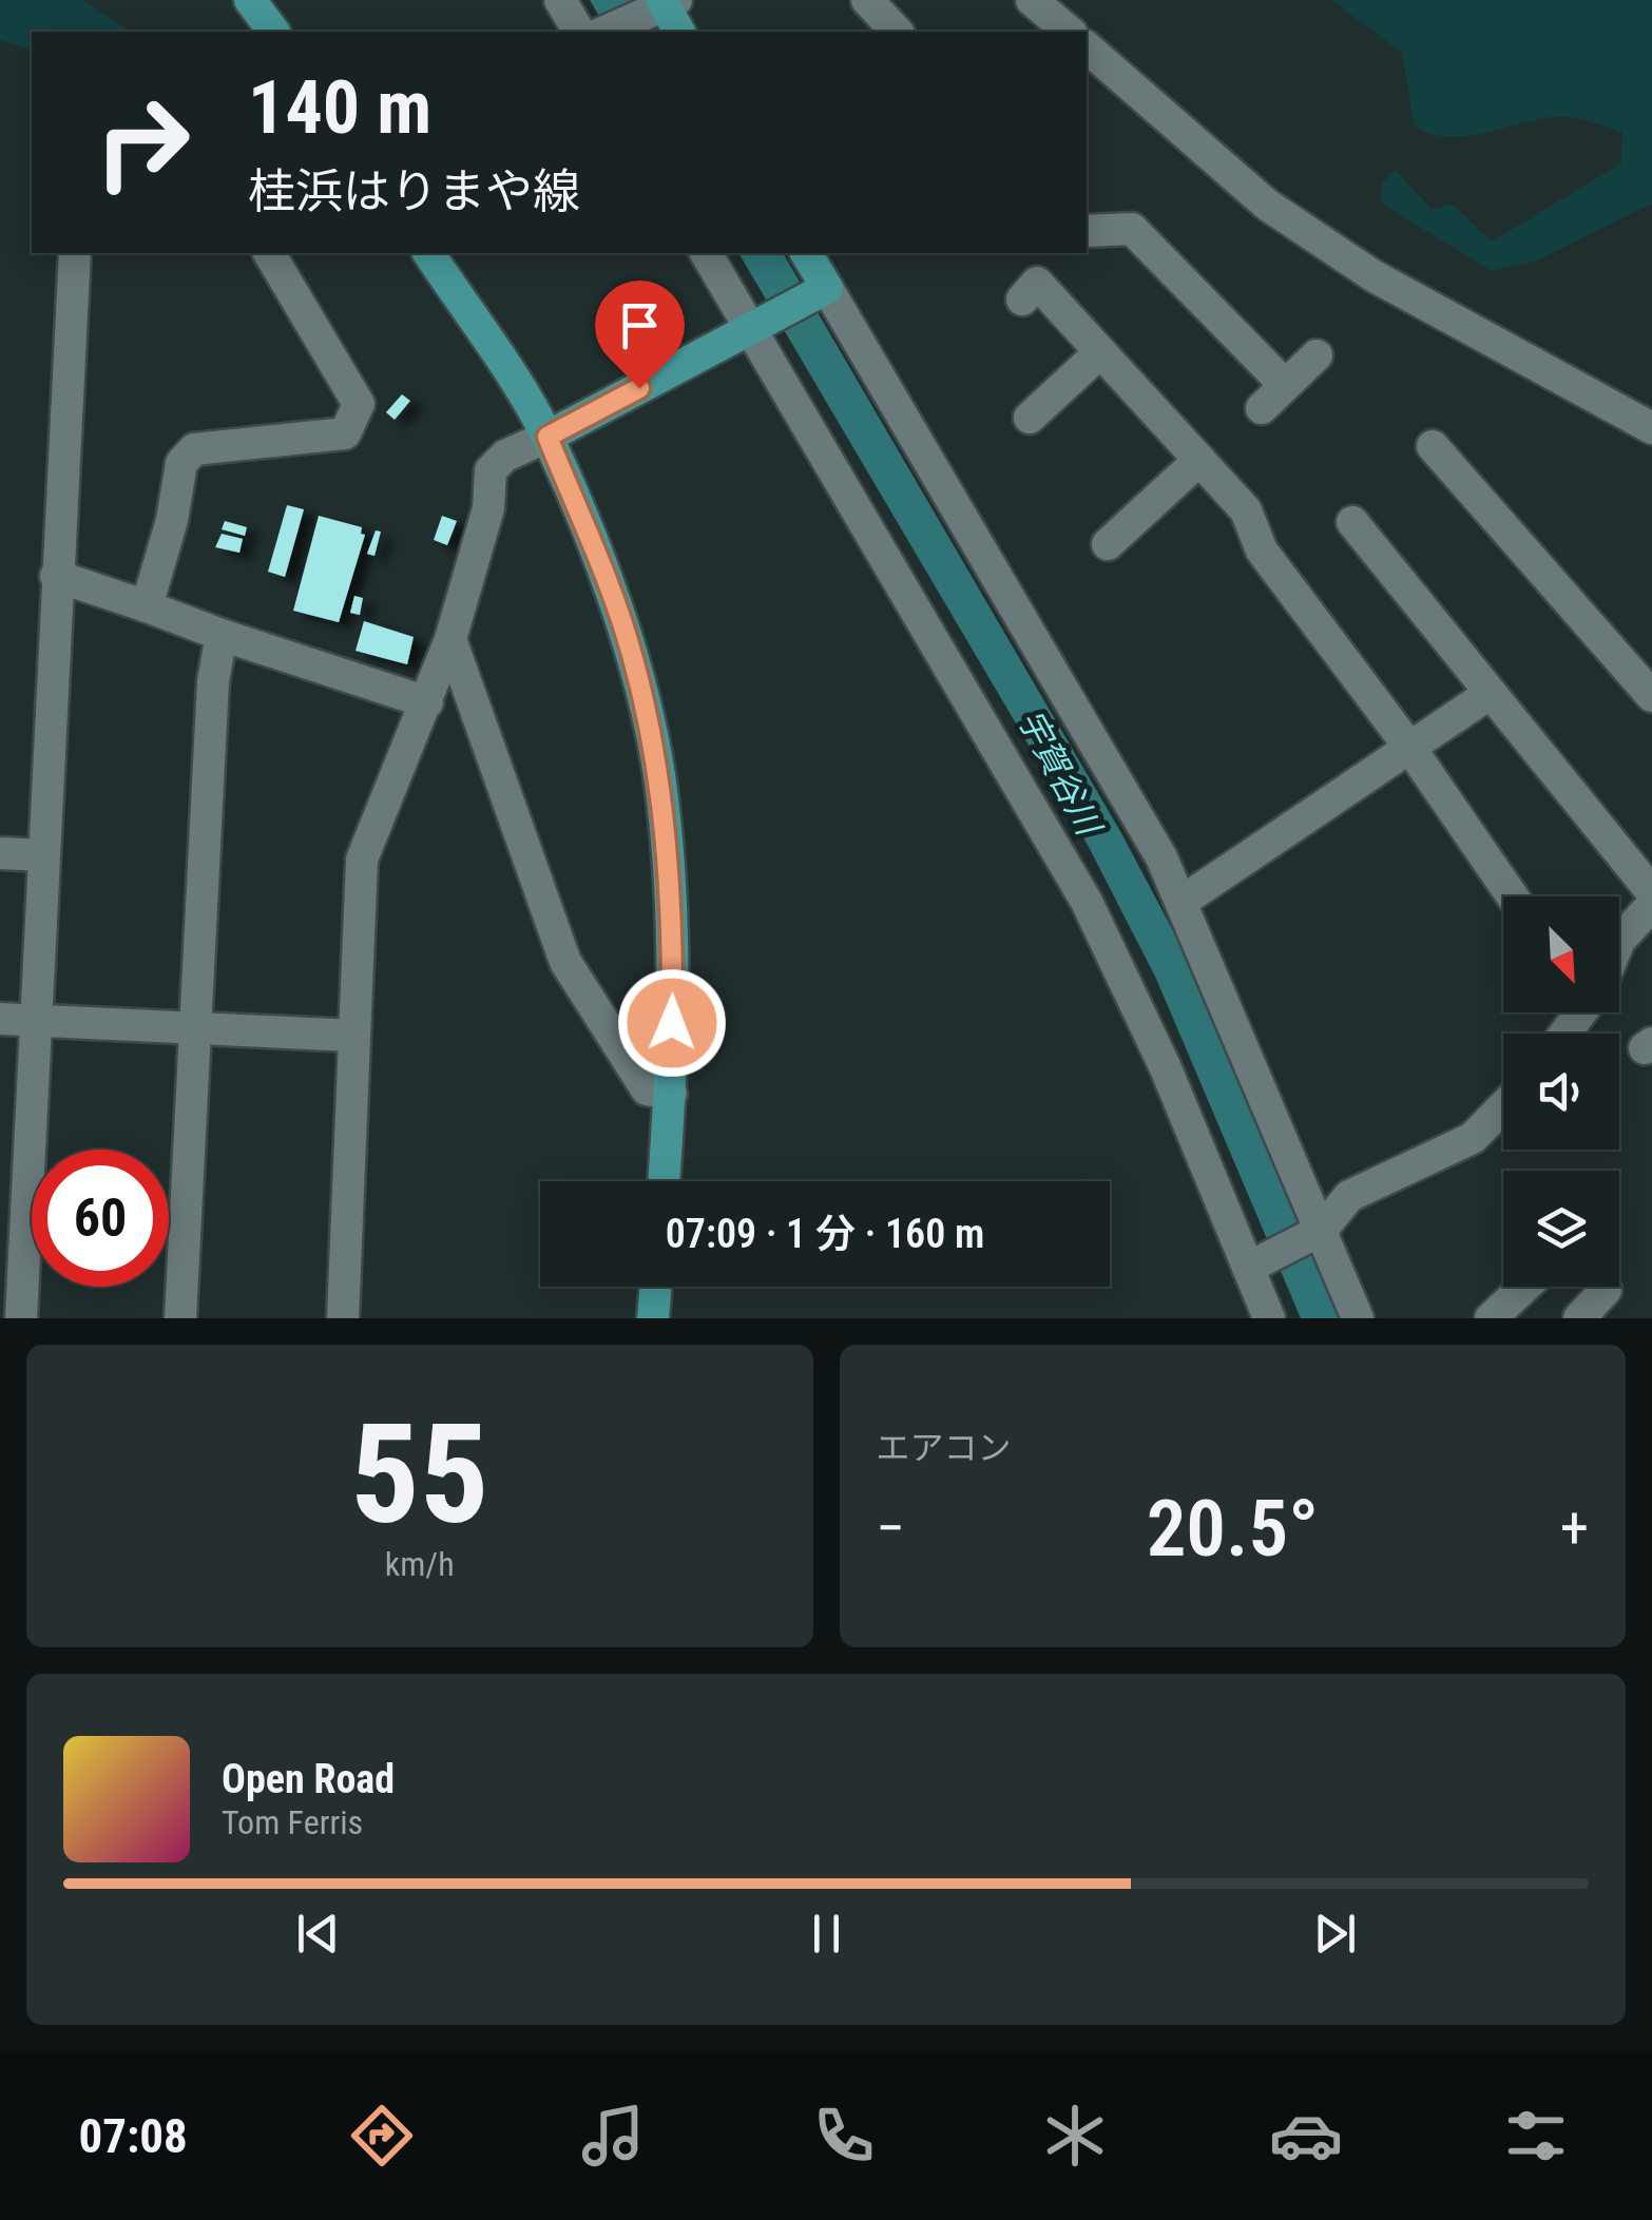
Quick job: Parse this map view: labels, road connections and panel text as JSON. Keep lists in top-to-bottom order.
{
  "water": ["宇賀谷川"],
  "north": "bottom right",
  "page": {
    "turn": ["140 m", "桂浜はりまや線"],
    "limit": "60",
    "trip": "07:09 · 1 分 · 160 m",
    "tile": [
      ["55", "km/h"],
      "エアコン"
    ],
    "heat": ["−", "20.5°", "+"],
    "song": ["Open Road", "Tom Ferris"],
    "tabs": "07:08"
  }
}
